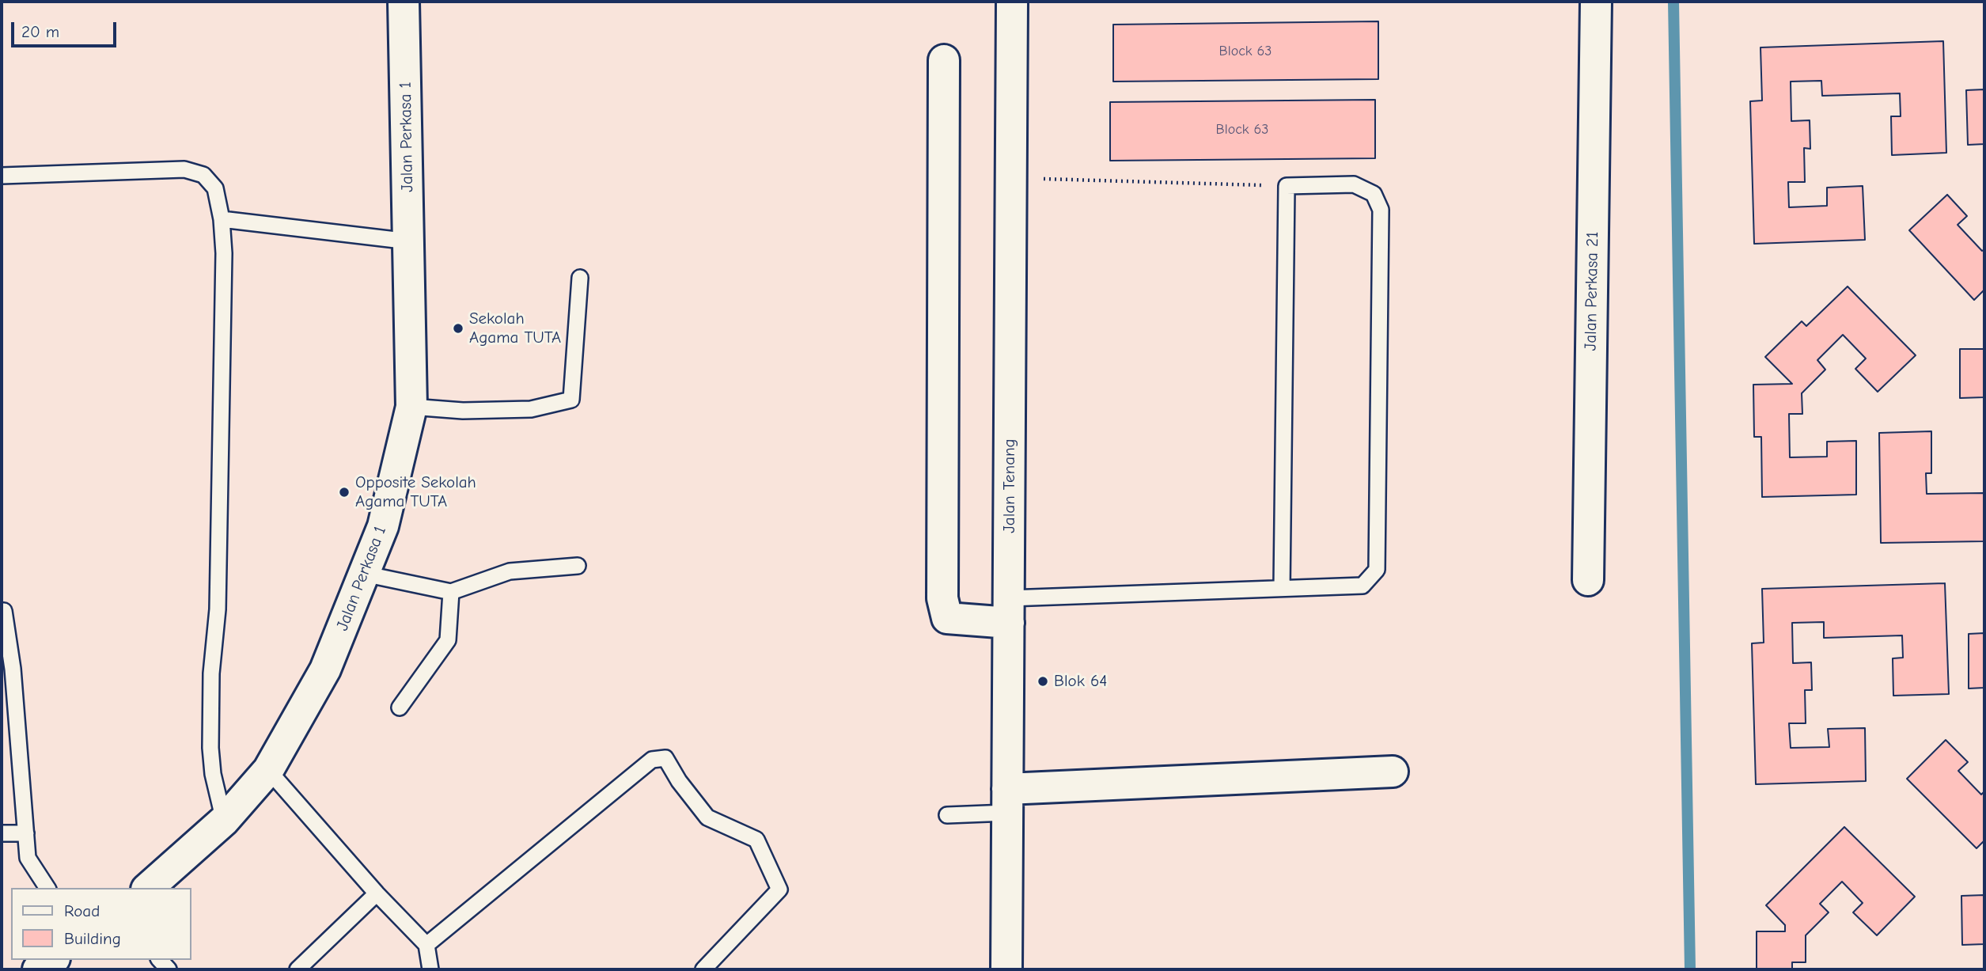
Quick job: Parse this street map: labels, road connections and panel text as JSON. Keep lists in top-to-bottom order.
{
  "streets": {
    "street": ["Jalan Perkasa 1", "Jalan Perkasa 21", "Jalan Tenang"]
  },
  "places": ["Sekolah Agama TUTA", "Opposite Sekolah Agama TUTA", "Blok 64"],
  "house_numbers": ["Block 63", "Block 63"],
  "legend": ["Road", "Building"],
  "scale_bar": "20 m"
}
